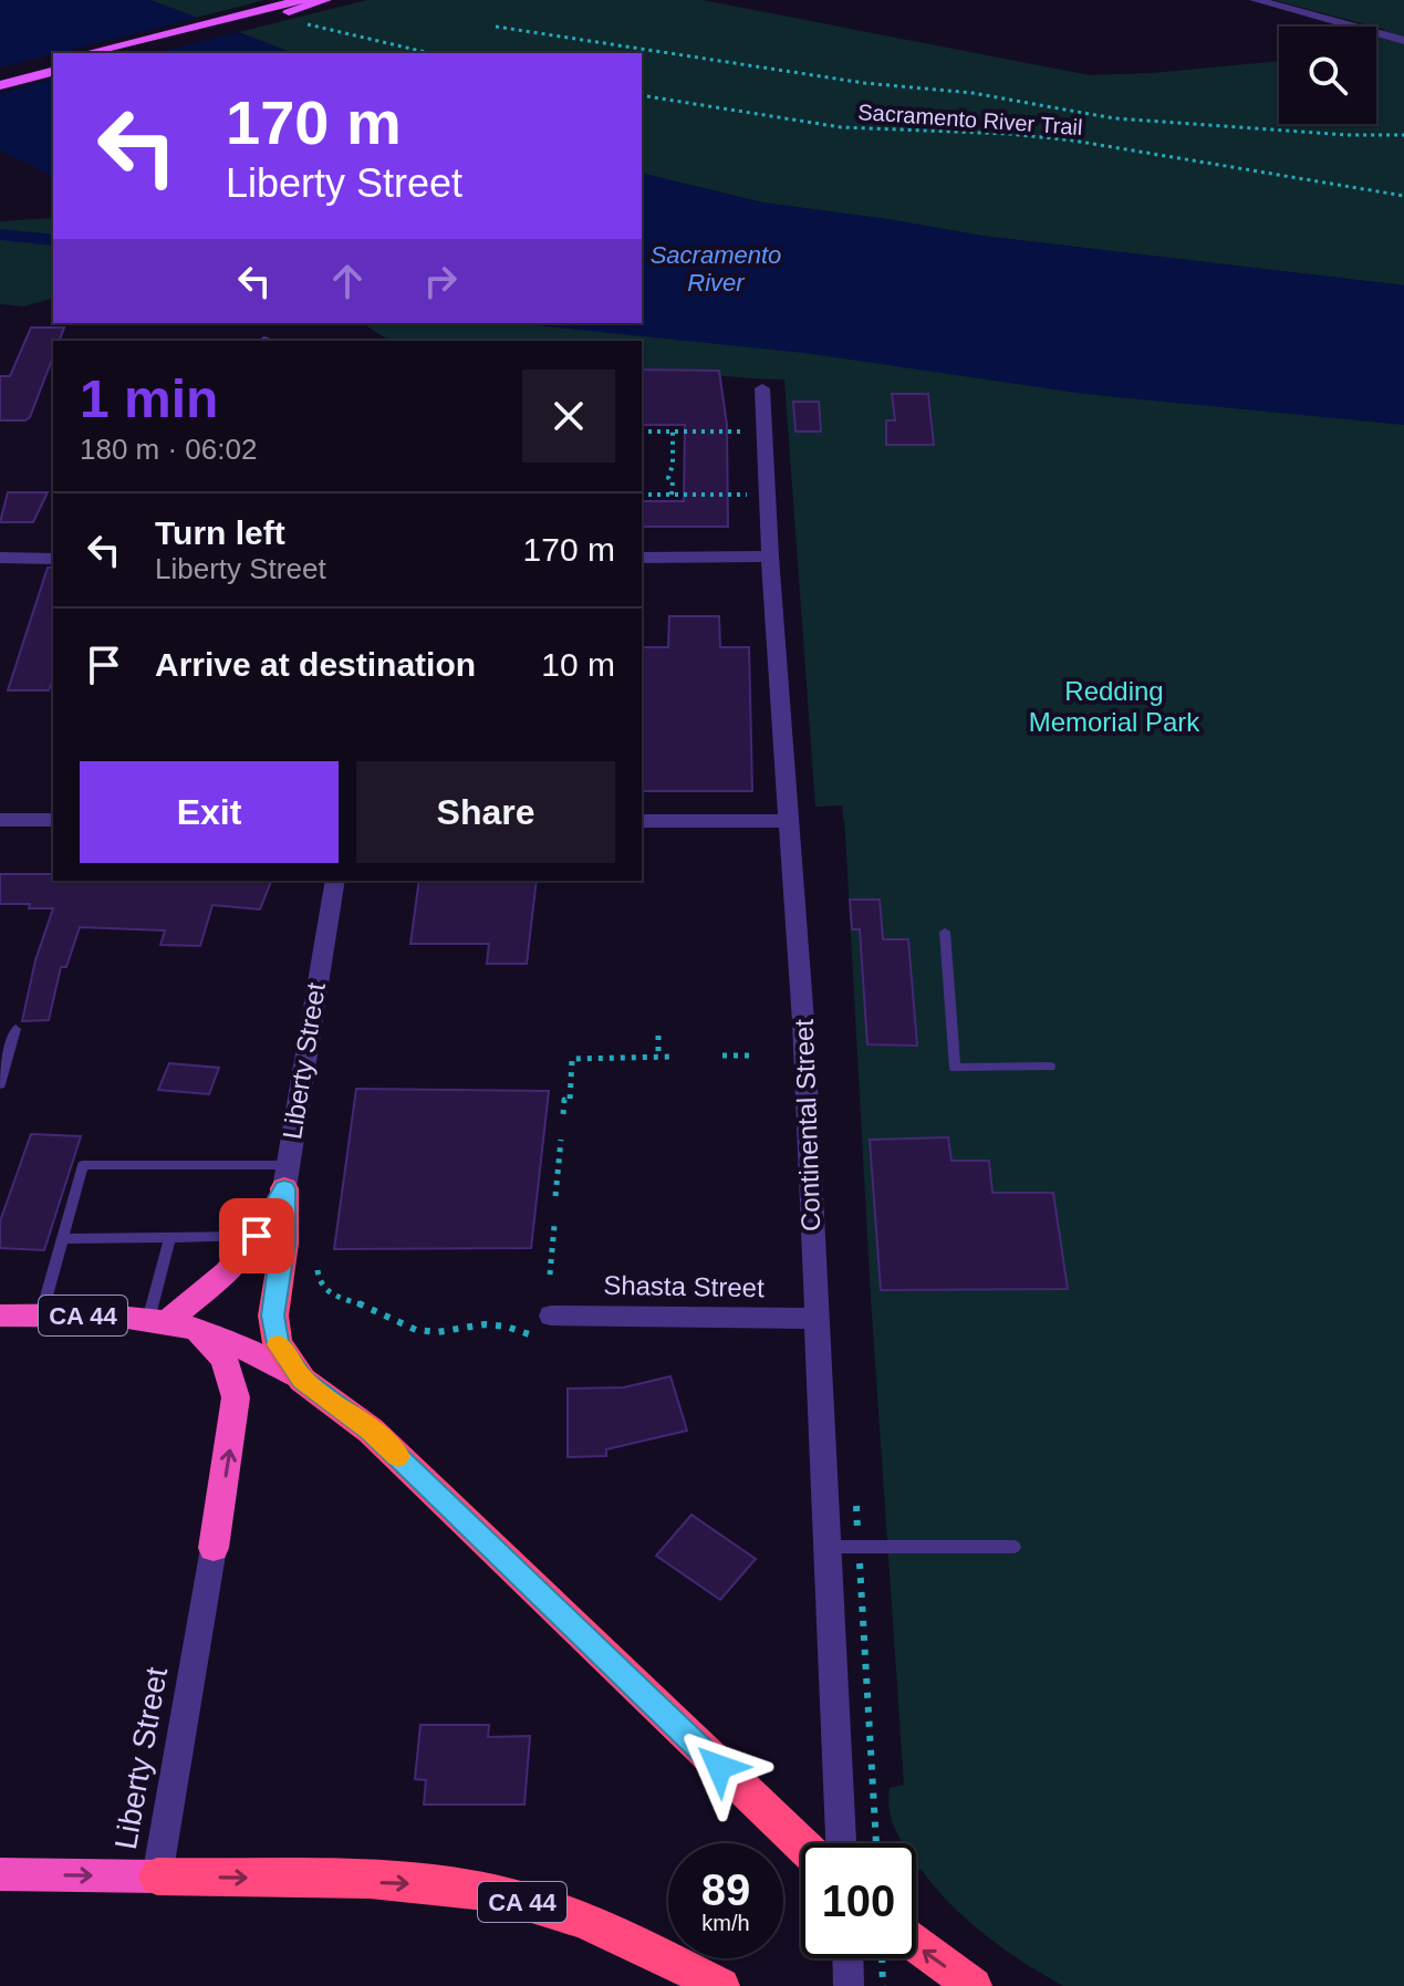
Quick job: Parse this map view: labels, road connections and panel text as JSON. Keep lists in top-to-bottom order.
{
  "streets": {
    "highway": ["CA 44"],
    "street": ["Liberty Street", "Continental Street", "Shasta Street"],
    "path": ["Sacramento River Trail"]
  },
  "crossings": [
    ["Liberty Street", "CA 44"],
    ["Continental Street", "Shasta Street"]
  ],
  "water": ["Sacramento River"],
  "parks": ["Redding Memorial Park"],
  "page": {
    "turn": ["170 m", "Liberty Street"],
    "heading": ["1 min", "180 m · 06:02"],
    "list": [
      {
        "name": "Turn left",
        "note": "Liberty Street",
        "value": "170 m"
      },
      {
        "name": "Arrive at destination",
        "value": "10 m"
      }
    ],
    "buttons": ["Exit", "Share"],
    "speed": "89 km/h",
    "limit": "100"
  }
}
